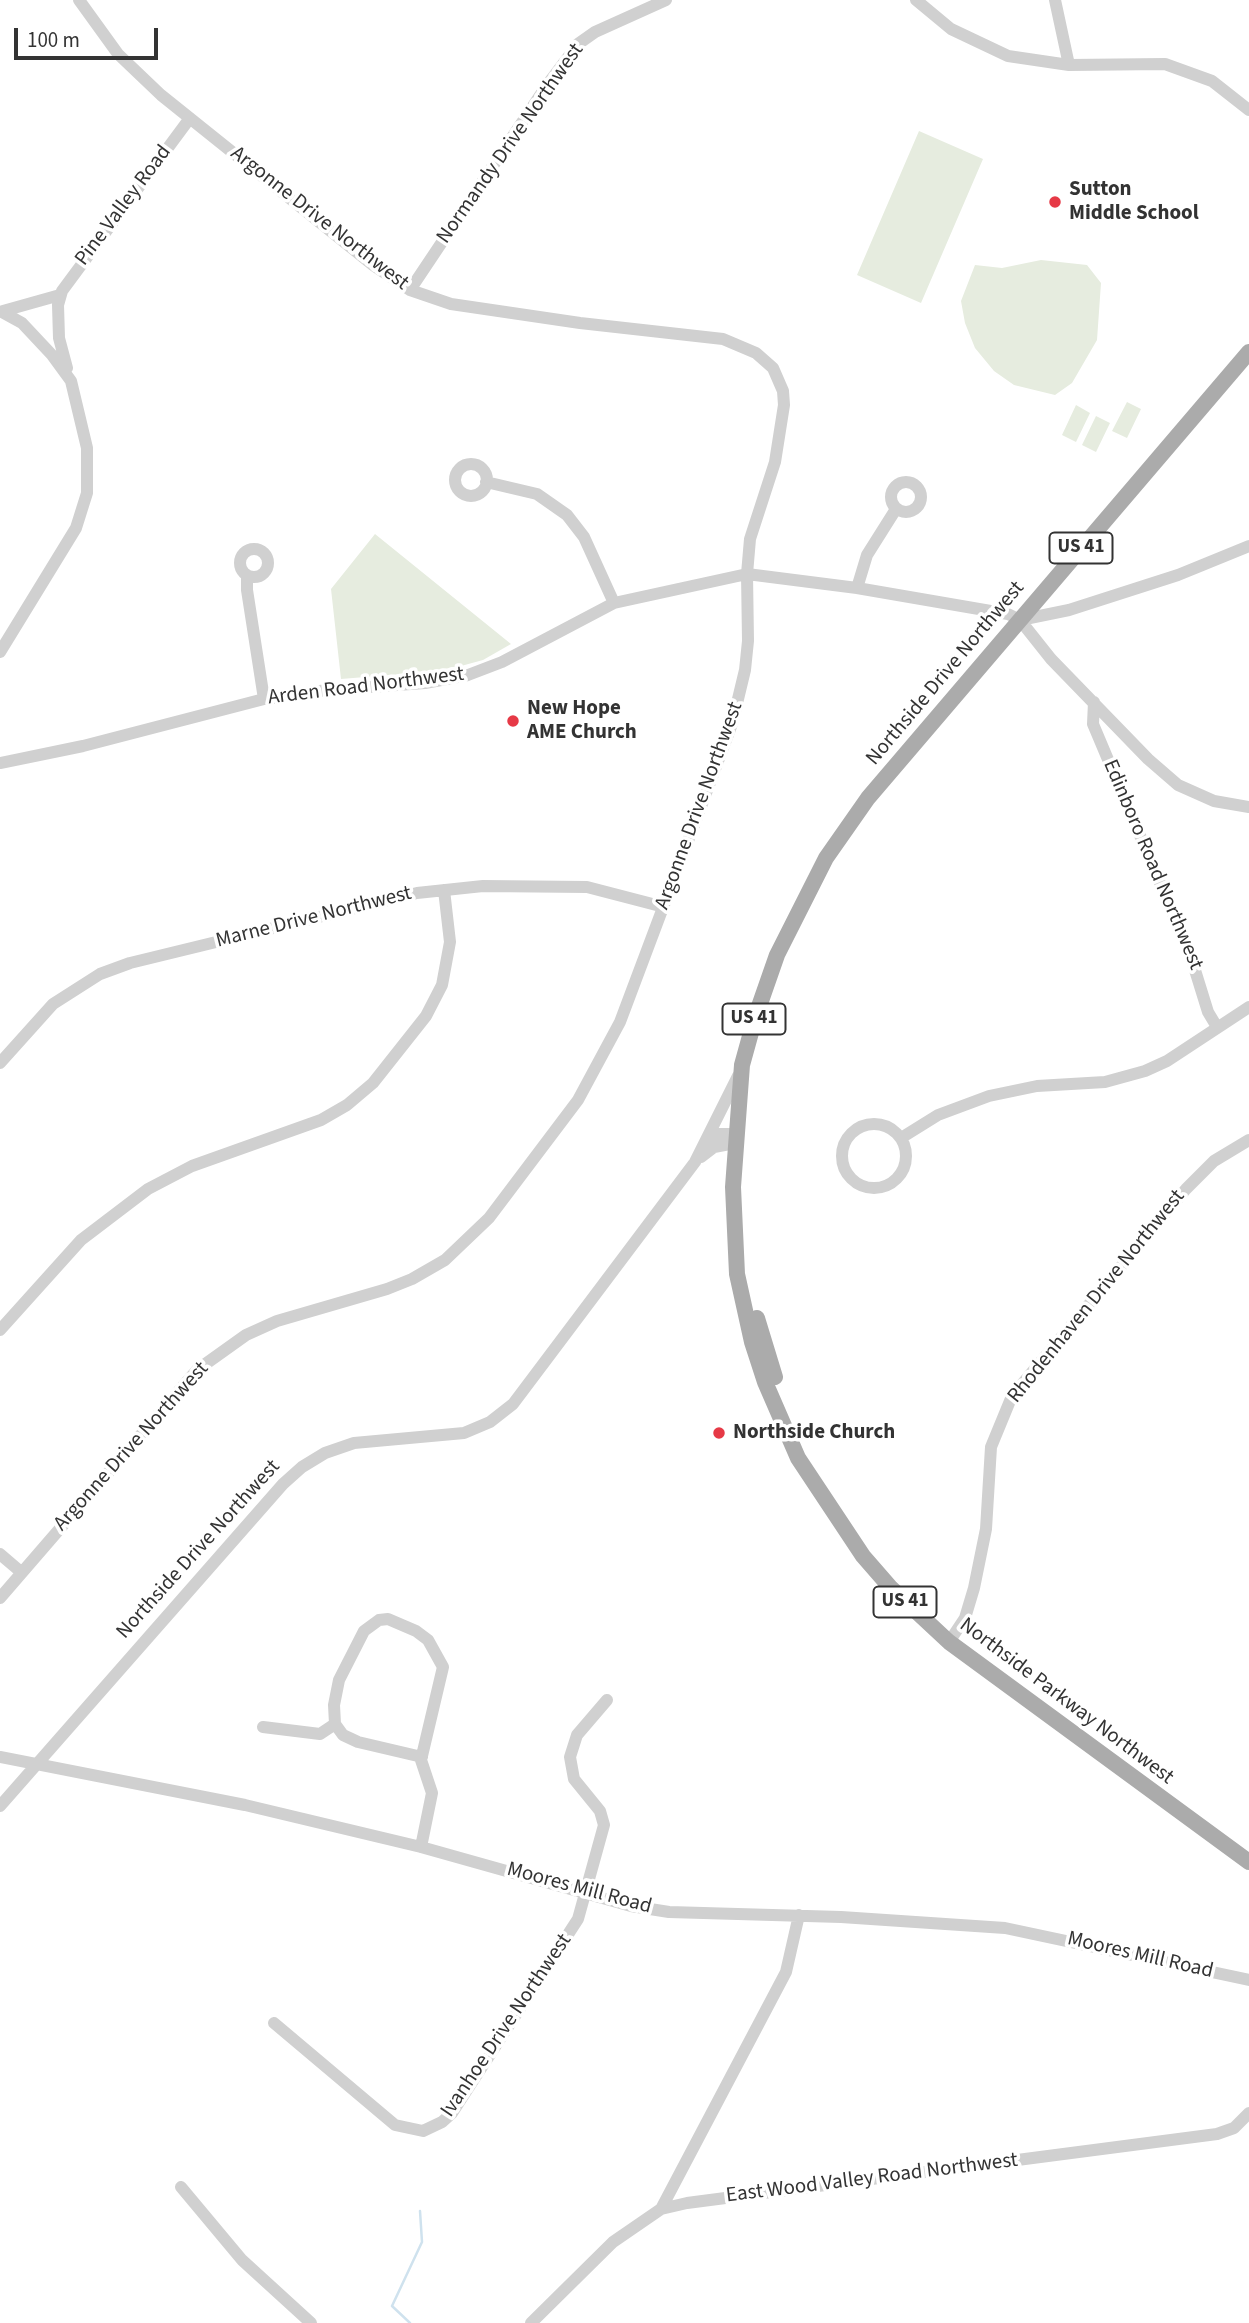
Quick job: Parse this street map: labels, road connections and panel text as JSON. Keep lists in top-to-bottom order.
{
  "streets": {
    "main road": ["US 41", "Northside Drive Northwest", "Northside Parkway Northwest"],
    "street": [
      "Normandy Drive Northwest",
      "Pine Valley Road",
      "Argonne Drive Northwest",
      "Arden Road Northwest",
      "Edinboro Road Northwest",
      "Marne Drive Northwest",
      "Rhodenhaven Drive Northwest",
      "Moores Mill Road",
      "Ivanhoe Drive Northwest",
      "East Wood Valley Road Northwest"
    ]
  },
  "crossings": [
    ["Normandy Drive Northwest", "Argonne Drive Northwest"],
    ["Pine Valley Road", "Argonne Drive Northwest"],
    ["Argonne Drive Northwest", "Arden Road Northwest"],
    ["Argonne Drive Northwest", "Marne Drive Northwest"],
    ["Northside Drive Northwest", "Arden Road Northwest"],
    ["Northside Drive Northwest", "Northside Parkway Northwest"],
    ["Northside Drive Northwest", "Moores Mill Road"],
    ["Rhodenhaven Drive Northwest", "Northside Parkway Northwest"],
    ["Moores Mill Road", "Ivanhoe Drive Northwest"]
  ],
  "places": ["Sutton Middle School", "New Hope AME Church", "Northside Church"],
  "scale_bar": "100 m"
}
